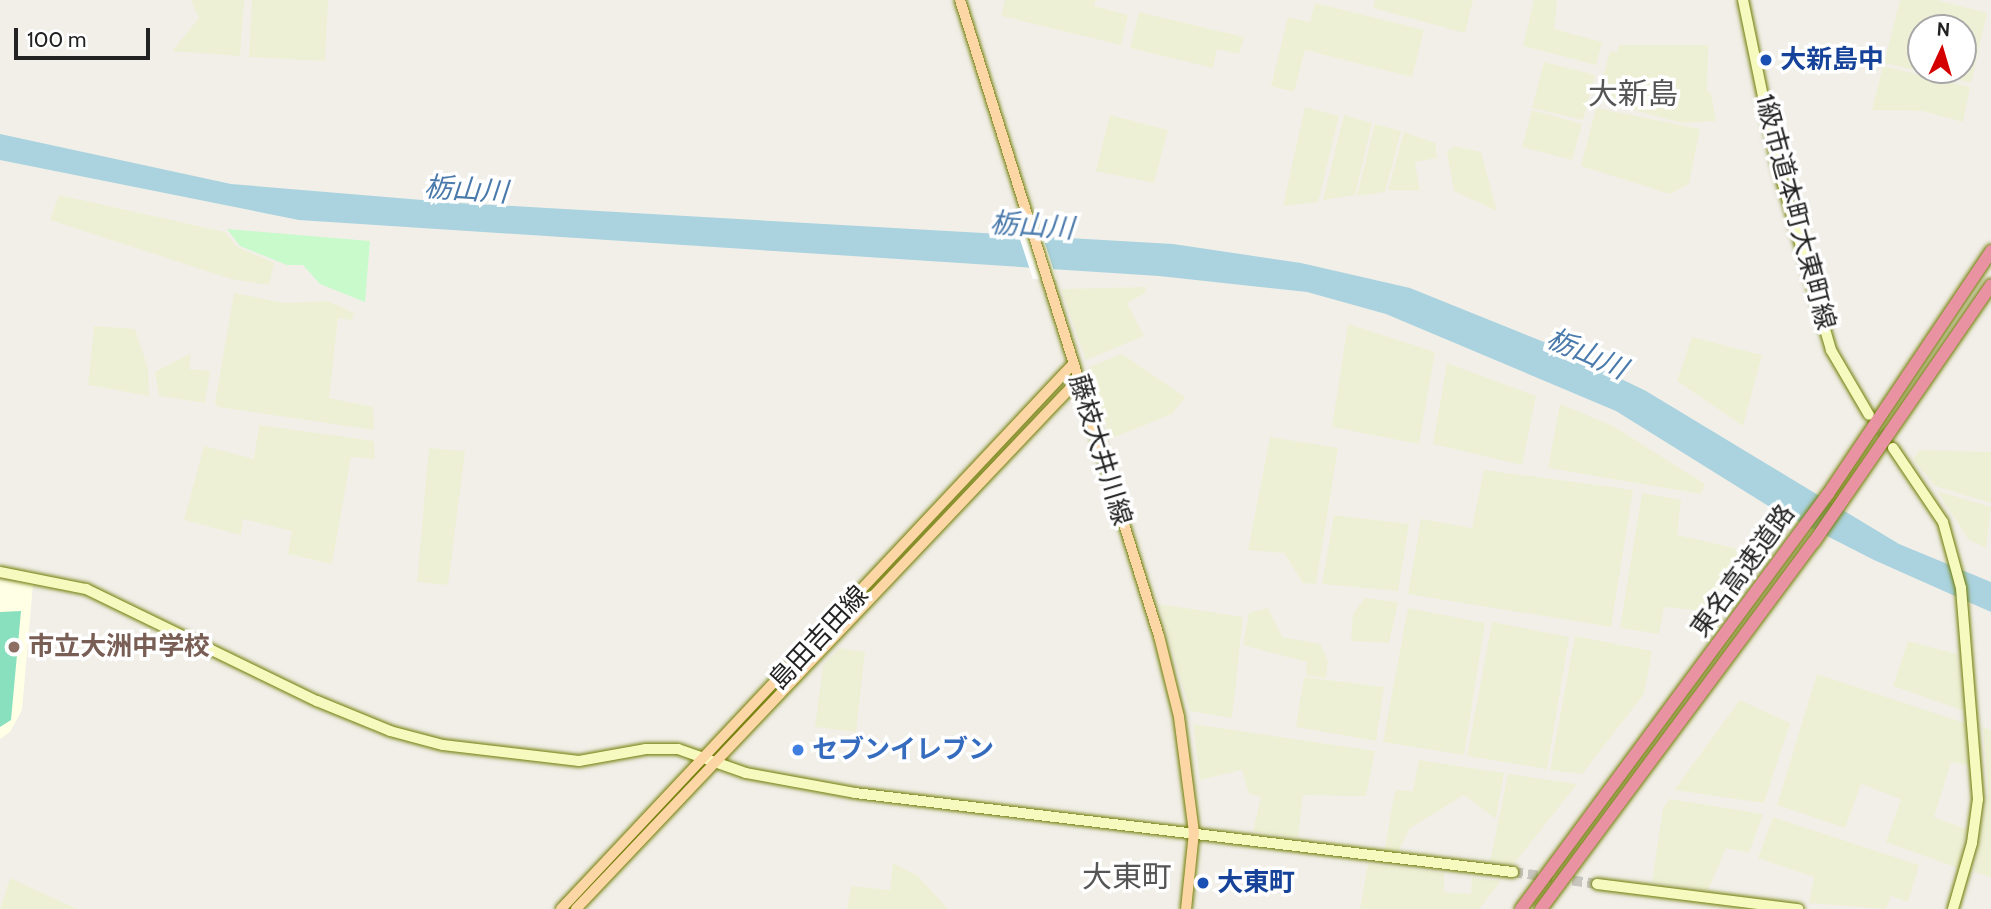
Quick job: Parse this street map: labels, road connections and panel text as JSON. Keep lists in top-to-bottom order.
{
  "streets": {
    "highway": ["東名高速道路"],
    "main road": ["藤枝大井川線", "島田吉田線"],
    "street": ["1級市道本町大東町線"]
  },
  "crossings": [
    ["藤枝大井川線", "島田吉田線"]
  ],
  "districts": ["大新島", "大東町"],
  "water": ["栃山川"],
  "places": [
    "大新島中",
    "市立大洲中学校",
    "セブンイレブン",
    "大東町"
  ],
  "scale_bar": "100 m",
  "north": "top"
}
